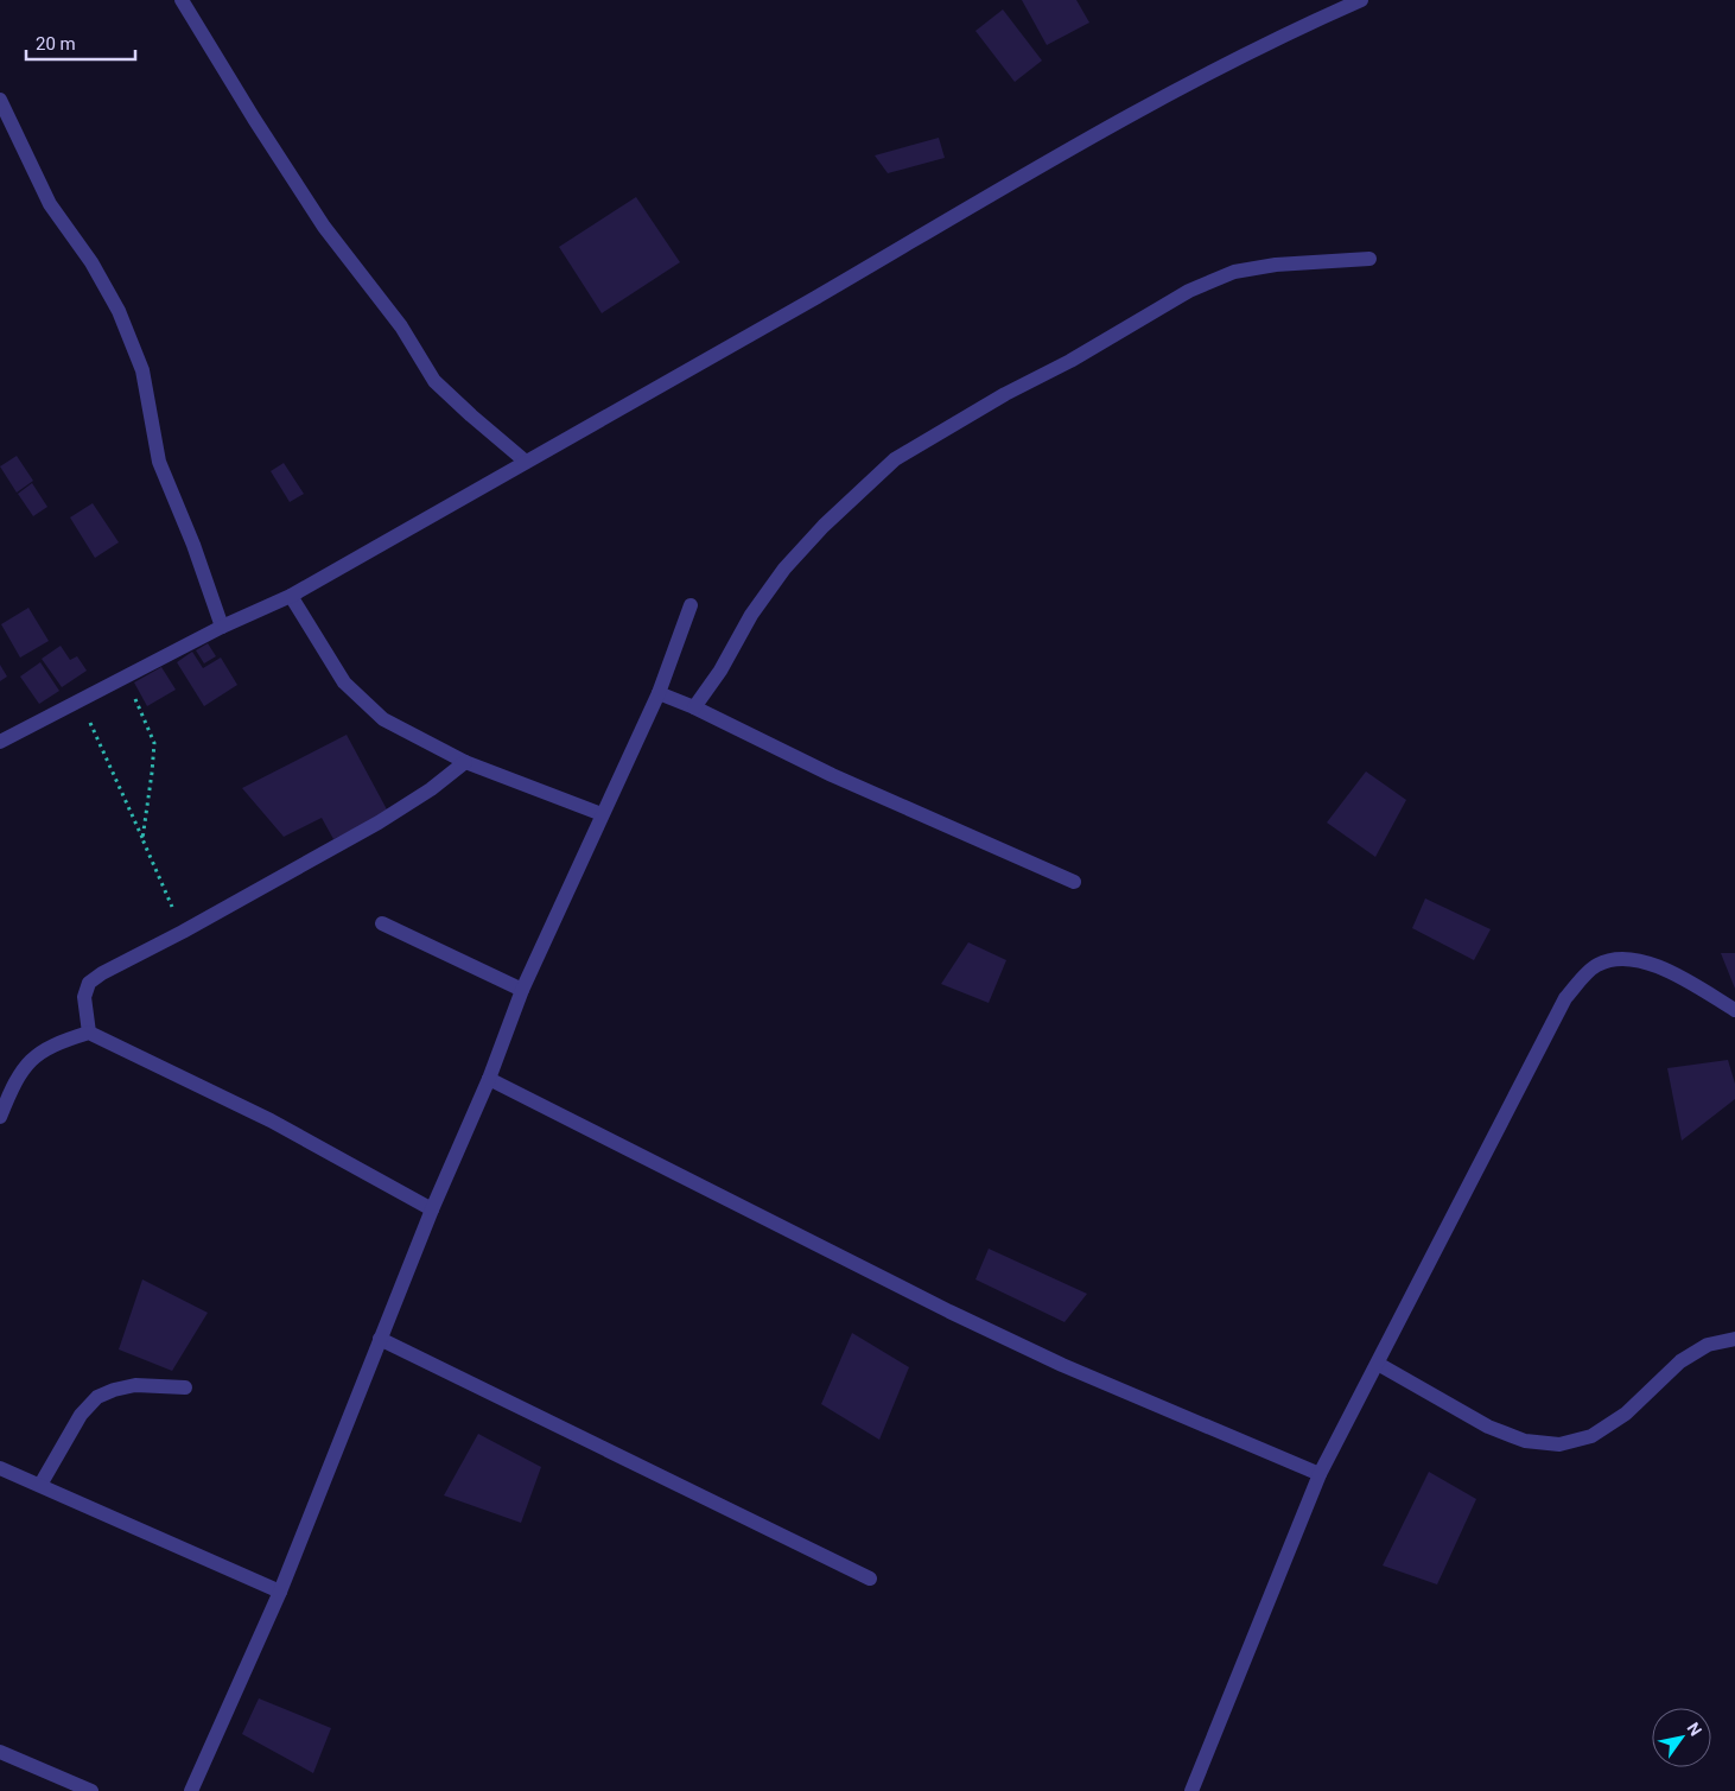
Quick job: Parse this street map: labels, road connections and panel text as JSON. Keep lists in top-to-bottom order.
{
  "scale_bar": "20 m",
  "north": "top right"
}
